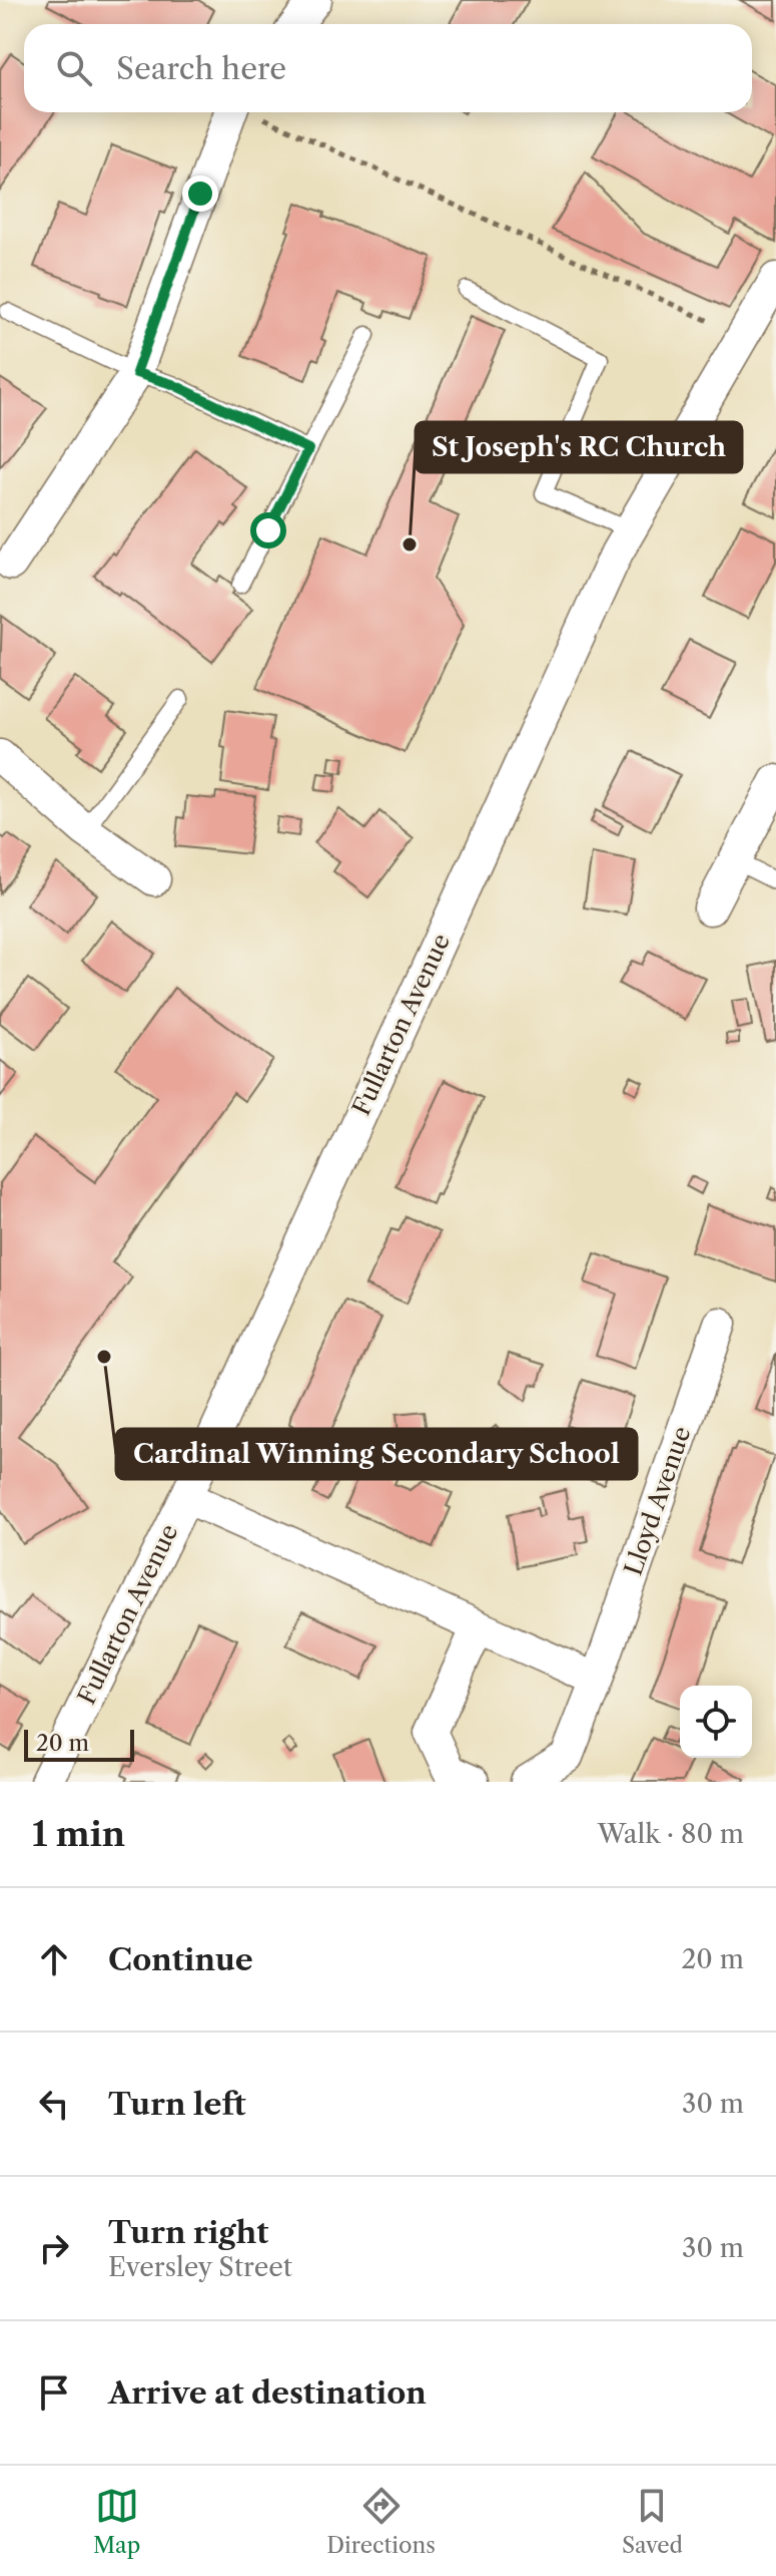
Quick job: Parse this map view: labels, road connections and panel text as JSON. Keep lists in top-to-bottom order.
{
  "streets": {
    "street": ["Fullarton Avenue", "Lloyd Avenue"]
  },
  "places": ["St Joseph's RC Church", "Cardinal Winning Secondary School"],
  "scale_bar": "20 m",
  "page": {
    "search": "Search here",
    "scale": "20 m",
    "heading": ["1 min", "Walk · 80 m"],
    "list": [
      ["Continue", "20 m"],
      ["Turn left", "30 m"],
      ["Turn right", "Eversley Street", "30 m"],
      "Arrive at destination"
    ],
    "nav": ["Map", "Directions", "Saved"]
  }
}
